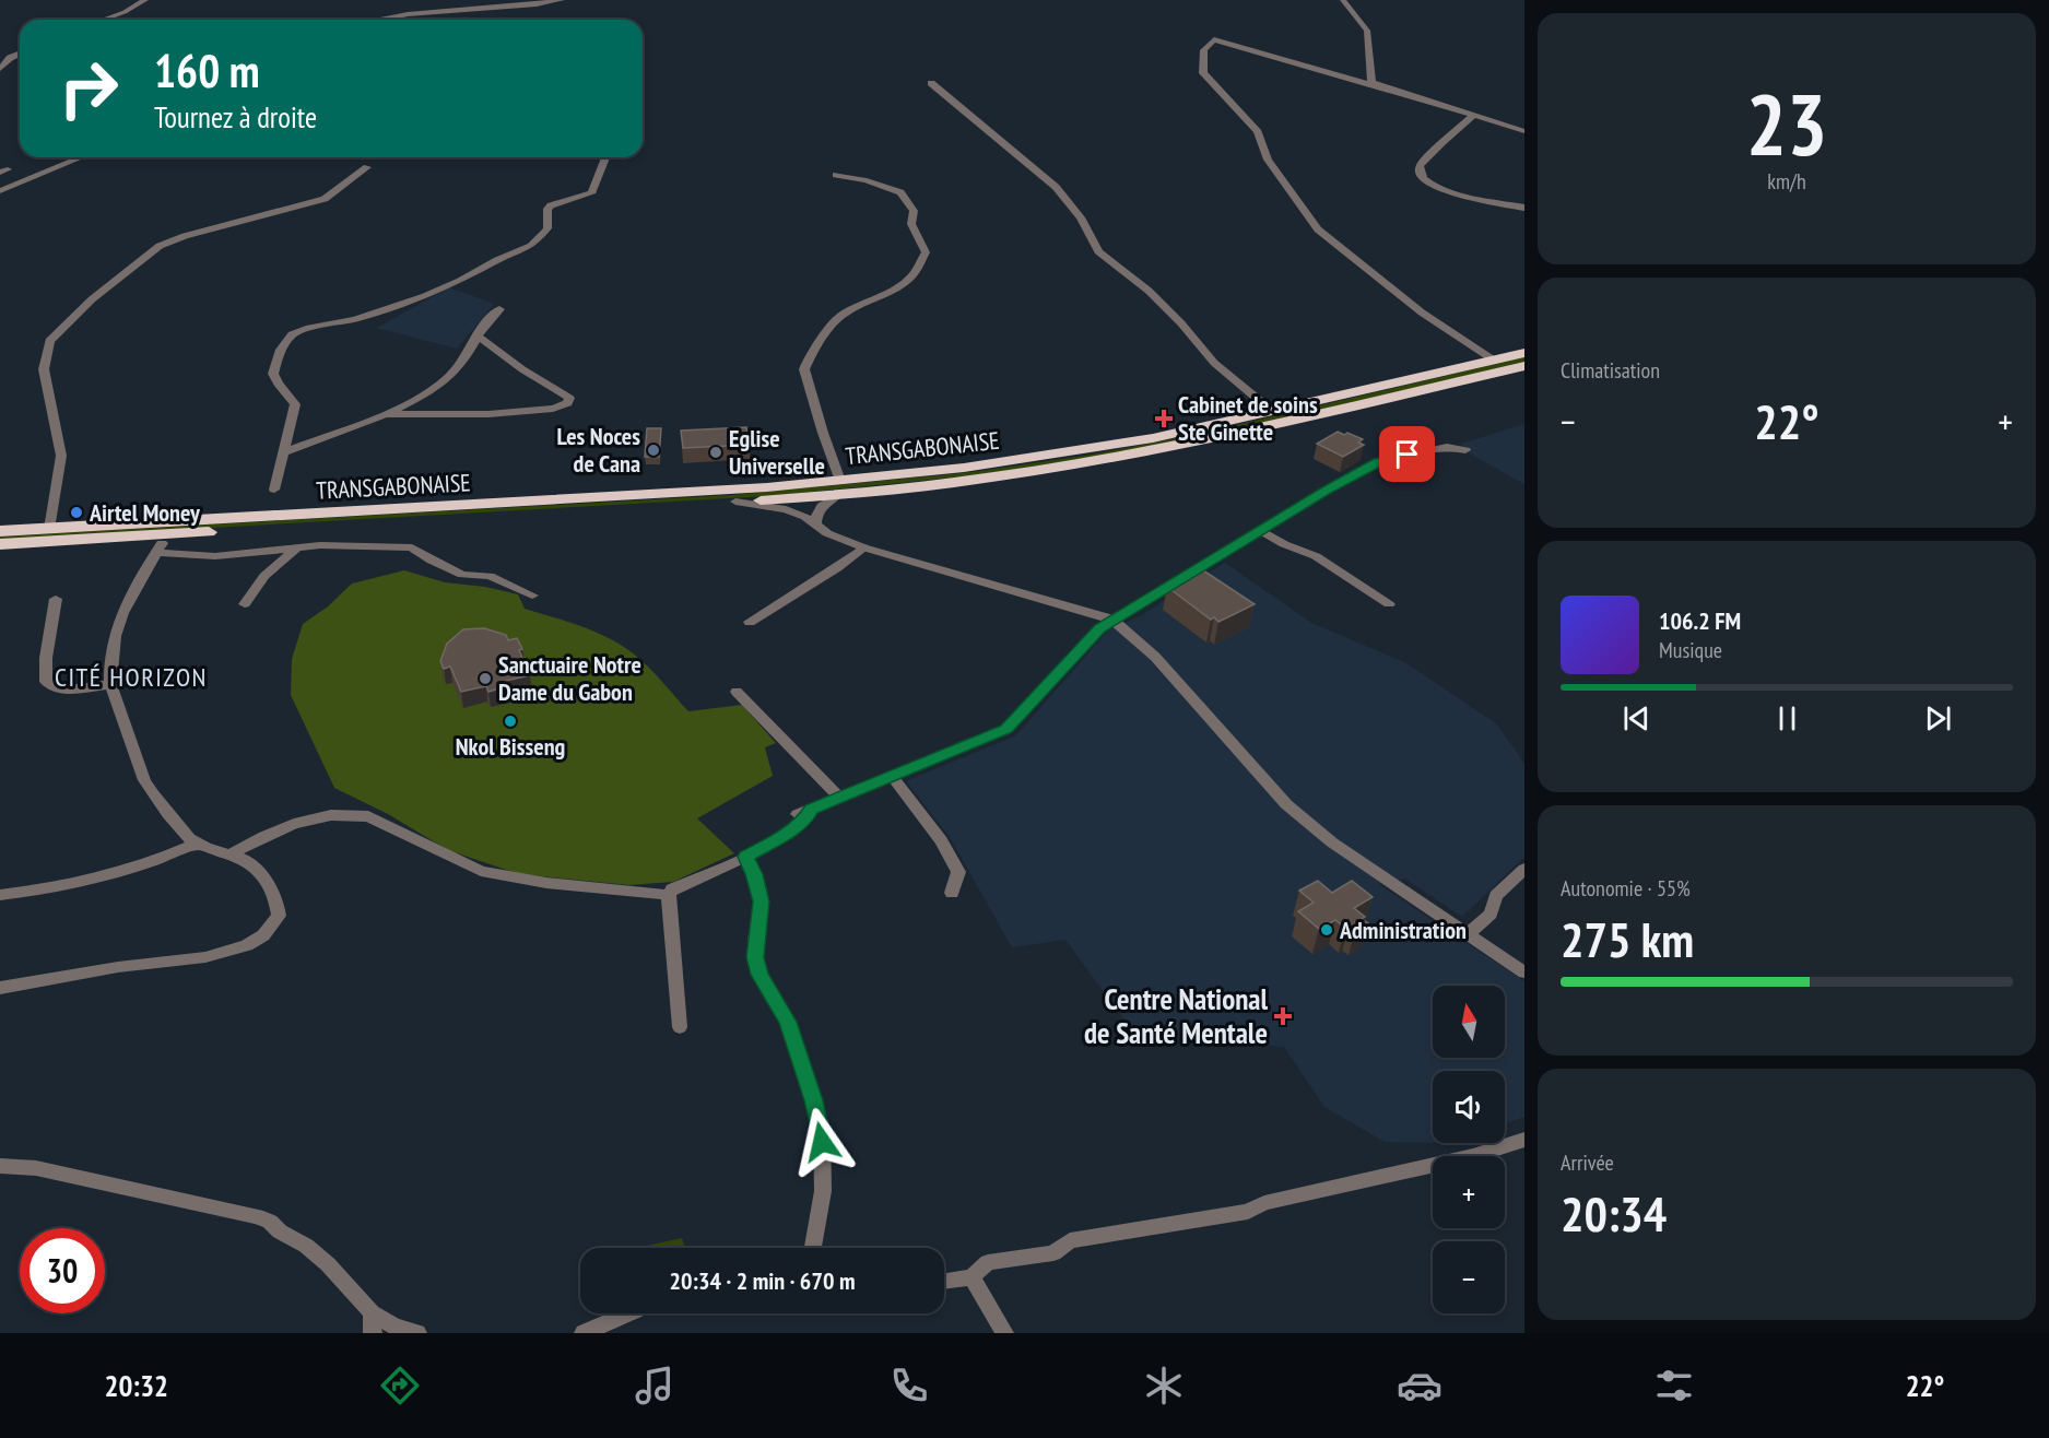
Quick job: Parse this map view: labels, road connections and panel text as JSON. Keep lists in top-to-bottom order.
{
  "streets": {
    "highway": ["TRANSGABONAISE"]
  },
  "districts": ["CITÉ HORIZON"],
  "places": {
    "health": ["Cabinet de soins Ste Ginette", "Centre National de Santé Mentale"],
    "other": [
      "Les Noces de Cana",
      "Eglise Universelle",
      "Airtel Money",
      "Sanctuaire Notre Dame du Gabon",
      "Nkol Bisseng",
      "Administration"
    ]
  },
  "north": "top",
  "page": {
    "tile": [
      ["23", "km/h"],
      "Climatisation",
      ["Autonomie · 55%", "275 km"],
      ["Arrivée", "20:34"]
    ],
    "turn": ["160 m", "Tournez à droite"],
    "heat": ["−", "22°", "+"],
    "song": ["106.2 FM", "Musique"],
    "map_buttons": ["+", "−"],
    "limit": "30",
    "trip": "20:34 · 2 min · 670 m",
    "tabs": ["20:32", "22°"]
  }
}
